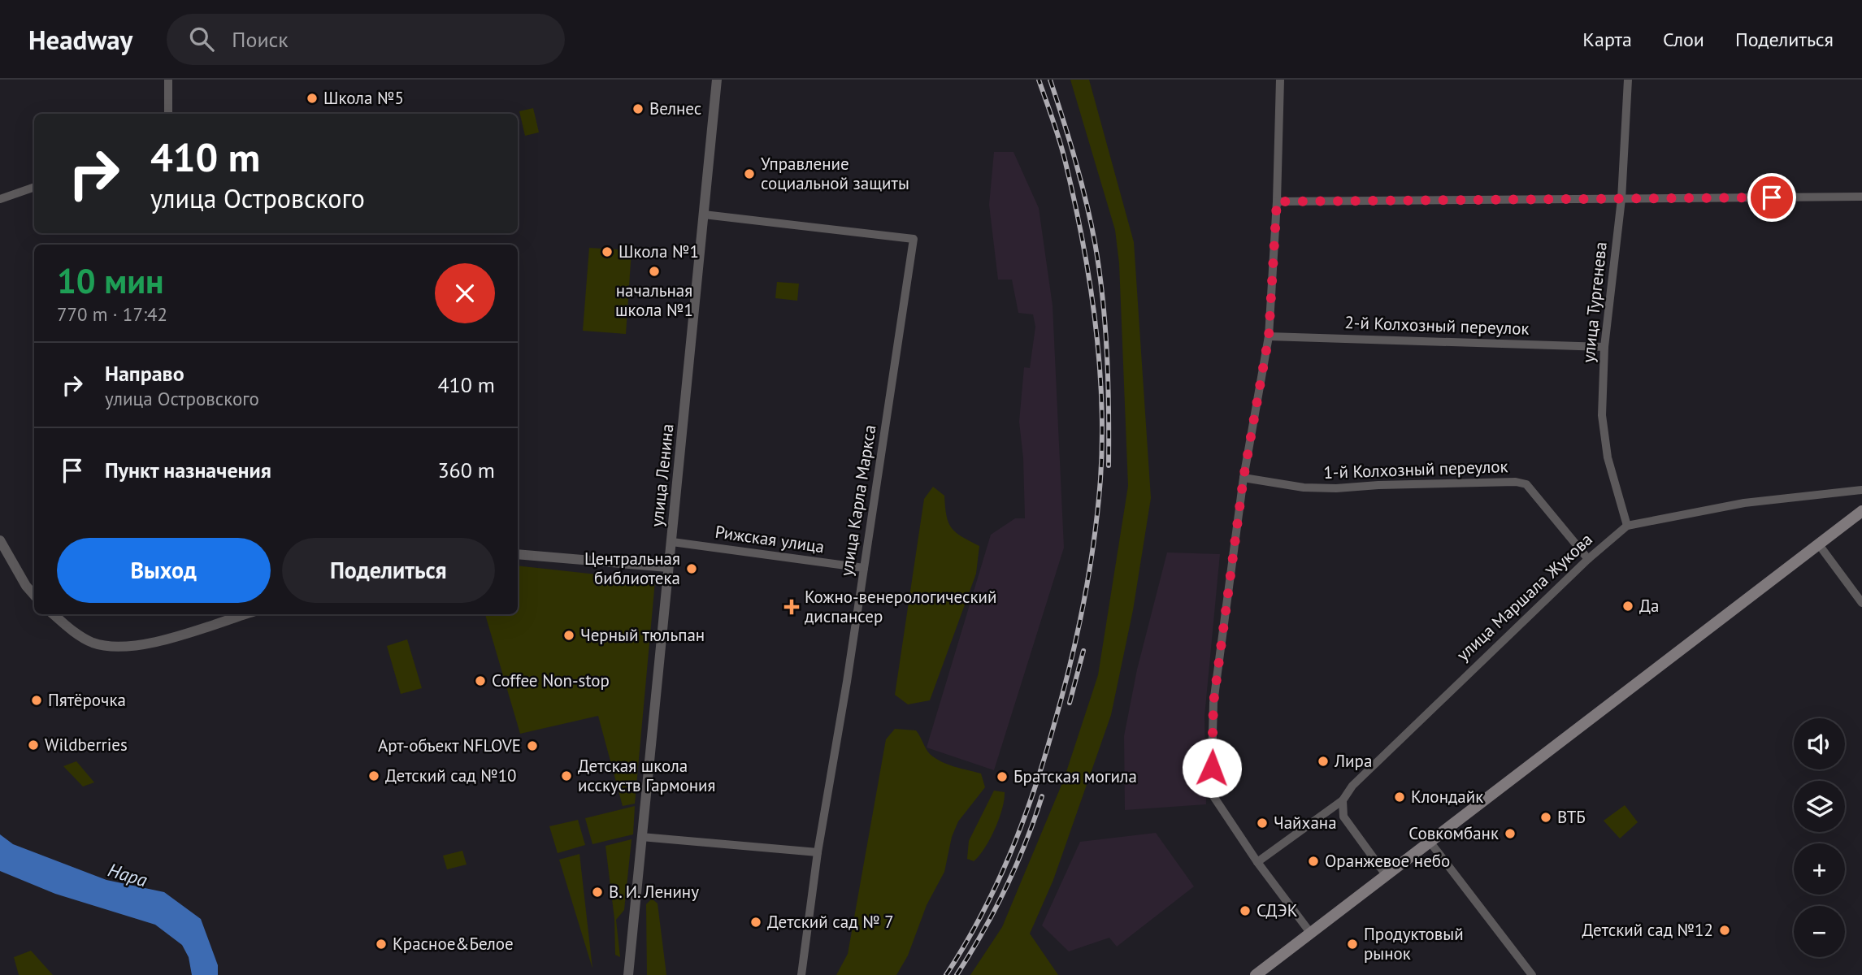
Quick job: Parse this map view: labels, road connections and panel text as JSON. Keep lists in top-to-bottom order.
{
  "streets": {
    "street": [
      "улица Тургенева",
      "2-й Колхозный переулок",
      "1-й Колхозный переулок",
      "улица Ленина",
      "улица Карла Маркса",
      "Рижская улица",
      "улица Маршала Жукова"
    ]
  },
  "crossings": [
    ["улица Тургенева", "2-й Колхозный переулок"],
    ["улица Тургенева", "улица Маршала Жукова"],
    ["1-й Колхозный переулок", "улица Маршала Жукова"],
    ["улица Ленина", "улица Карла Маркса"],
    ["улица Ленина", "Рижская улица"],
    ["улица Карла Маркса", "Рижская улица"]
  ],
  "water": ["Нара"],
  "places": {
    "other": [
      "Школа №5",
      "Велнес",
      "Управление социальной защиты",
      "Школа №1",
      "начальная школа №1",
      "Центральная библиотека",
      "Да",
      "Черный тюльпан",
      "Coffee Non-stop",
      "Пятёрочка",
      "Wildberries",
      "Арт-объект NFLOVE",
      "Лира",
      "Детский сад №10",
      "Детская школа исскуств Гармония",
      "Братская могила",
      "Клондайк",
      "ВТБ",
      "Чайхана",
      "Совкомбанк",
      "Оранжевое небо",
      "В. И. Ленину",
      "СДЭК",
      "Детский сад № 7",
      "Детский сад №12",
      "Красное&Белое",
      "Продуктовый рынок"
    ],
    "health": ["Кожно-венерологический диспансер"]
  },
  "page": {
    "header": "Headway",
    "search": "Поиск",
    "nav": ["Карта", "Слои", "Поделиться"],
    "turn": ["410 m", "улица Островского"],
    "heading": ["10 мин", "770 m · 17:42"],
    "list": [
      {
        "name": "Направо",
        "note": "улица Островского",
        "value": "410 m"
      },
      {
        "name": "Пункт назначения",
        "value": "360 m"
      }
    ],
    "buttons": ["Выход", "Поделиться"],
    "map_buttons": ["+", "−"]
  }
}
